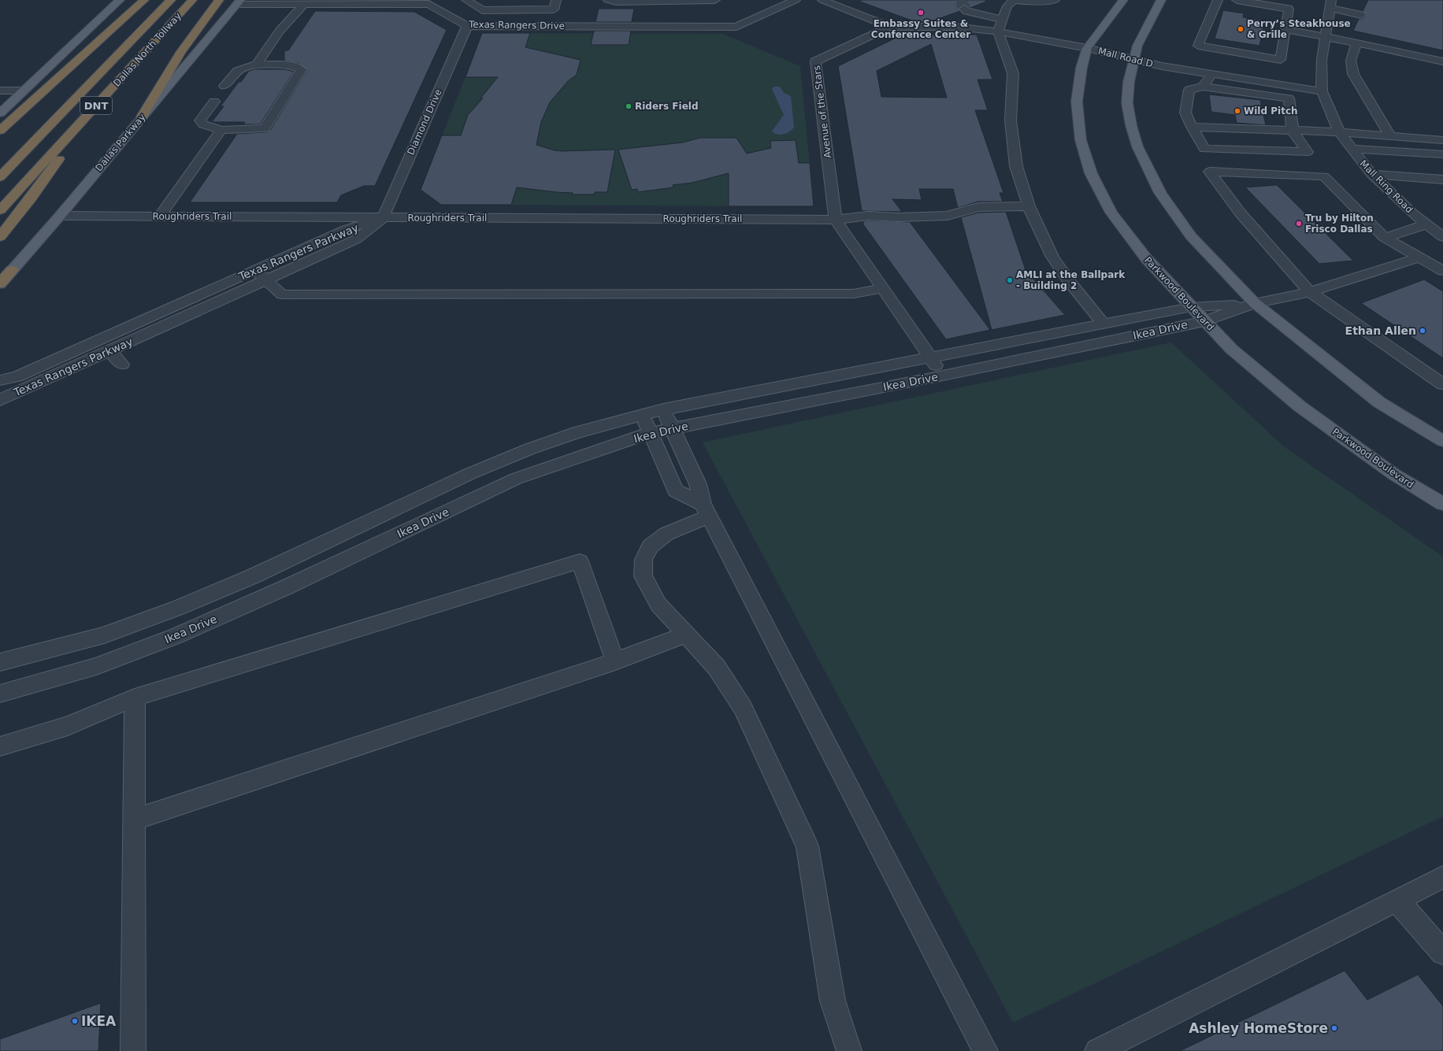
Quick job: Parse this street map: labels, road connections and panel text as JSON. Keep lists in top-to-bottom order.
{
  "streets": {
    "highway": ["Dallas North Tollway", "DNT"],
    "main road": ["Dallas Parkway", "Parkwood Boulevard"],
    "street": [
      "Texas Rangers Drive",
      "Mall Road D",
      "Avenue of the Stars",
      "Diamond Drive",
      "Mall Ring Road",
      "Roughriders Trail",
      "Texas Rangers Parkway",
      "Ikea Drive"
    ]
  },
  "crossings": [
    ["Texas Rangers Drive", "Diamond Drive"],
    ["Texas Rangers Drive", "Dallas Parkway"],
    ["Mall Road D", "Avenue of the Stars"],
    ["Mall Road D", "Mall Ring Road"],
    ["Mall Road D", "Parkwood Boulevard"],
    ["Avenue of the Stars", "Roughriders Trail"],
    ["Diamond Drive", "Roughriders Trail"],
    ["Diamond Drive", "Texas Rangers Parkway"],
    ["Dallas Parkway", "Roughriders Trail"],
    ["Roughriders Trail", "Texas Rangers Parkway"],
    ["Parkwood Boulevard", "Ikea Drive"]
  ],
  "places": [
    "Embassy Suites & Conference Center",
    "Perry’s Steakhouse & Grille",
    "Riders Field",
    "Wild Pitch",
    "Tru by Hilton Frisco Dallas",
    "AMLI at the Ballpark - Building 2",
    "Ethan Allen",
    "IKEA",
    "Ashley HomeStore"
  ]
}
